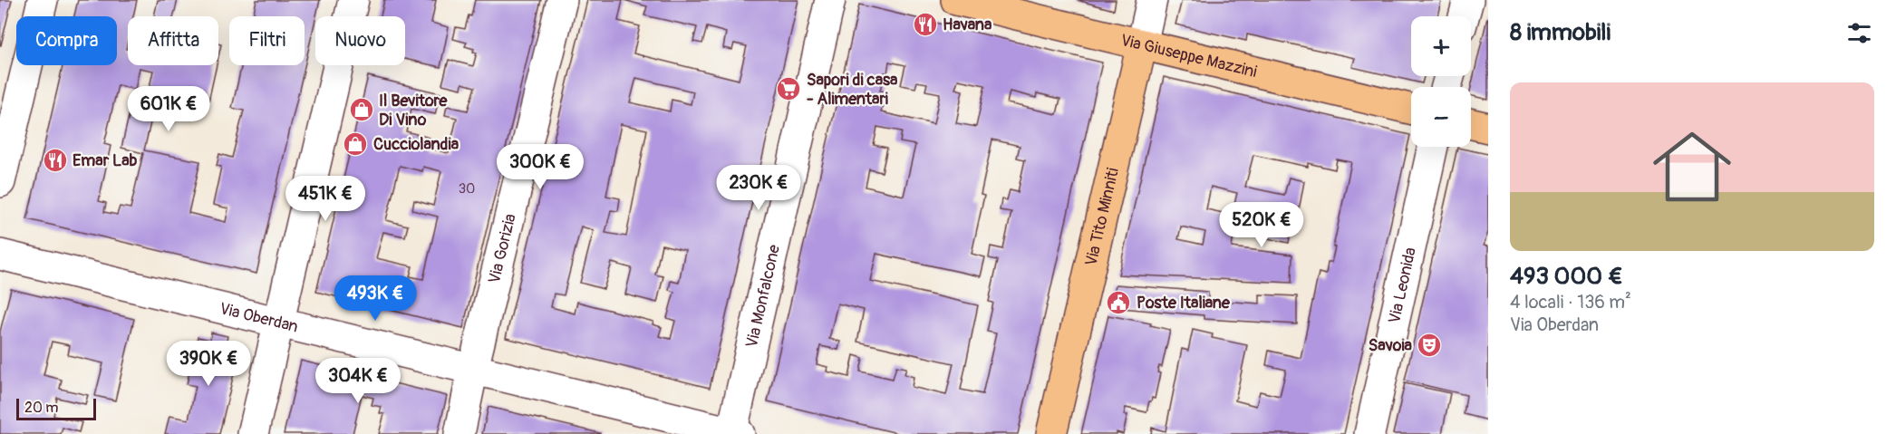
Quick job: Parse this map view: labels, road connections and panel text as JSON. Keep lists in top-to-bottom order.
{
  "streets": {
    "main road": ["Via Giuseppe Mazzini", "Via Tito Minniti"],
    "street": [
      "Via Gorizia",
      "Via Leonida",
      "Via Monfalcone",
      "Via Oberdan"
    ]
  },
  "crossings": [
    ["Via Giuseppe Mazzini", "Via Tito Minniti"],
    ["Via Gorizia", "Via Oberdan"],
    ["Via Monfalcone", "Via Oberdan"]
  ],
  "places": {
    "restaurant": ["Havana", "Emar Lab"],
    "supermarket": ["Sapori di casa - Alimentari"],
    "shop": ["Il Bevitore Di Vino", "Cucciolandia"],
    "public building": ["Poste Italiane"],
    "theatre": ["Savoia"]
  },
  "house_numbers": ["30"],
  "scale_bar": "20 m",
  "page": {
    "heading": "8 immobili",
    "map_buttons": ["+", "−"],
    "chip": [
      "Compra",
      "Affitta",
      "Filtri",
      "Nuovo"
    ],
    "list": [
      {
        "name": "493 000 €",
        "note": "4 locali · 136 m² · Via Oberdan"
      }
    ],
    "price": [
      "601K €",
      "300K €",
      "230K €",
      "451K €",
      "520K €",
      "493K €",
      "390K €",
      "304K €"
    ],
    "scale": "20 m"
  }
}
